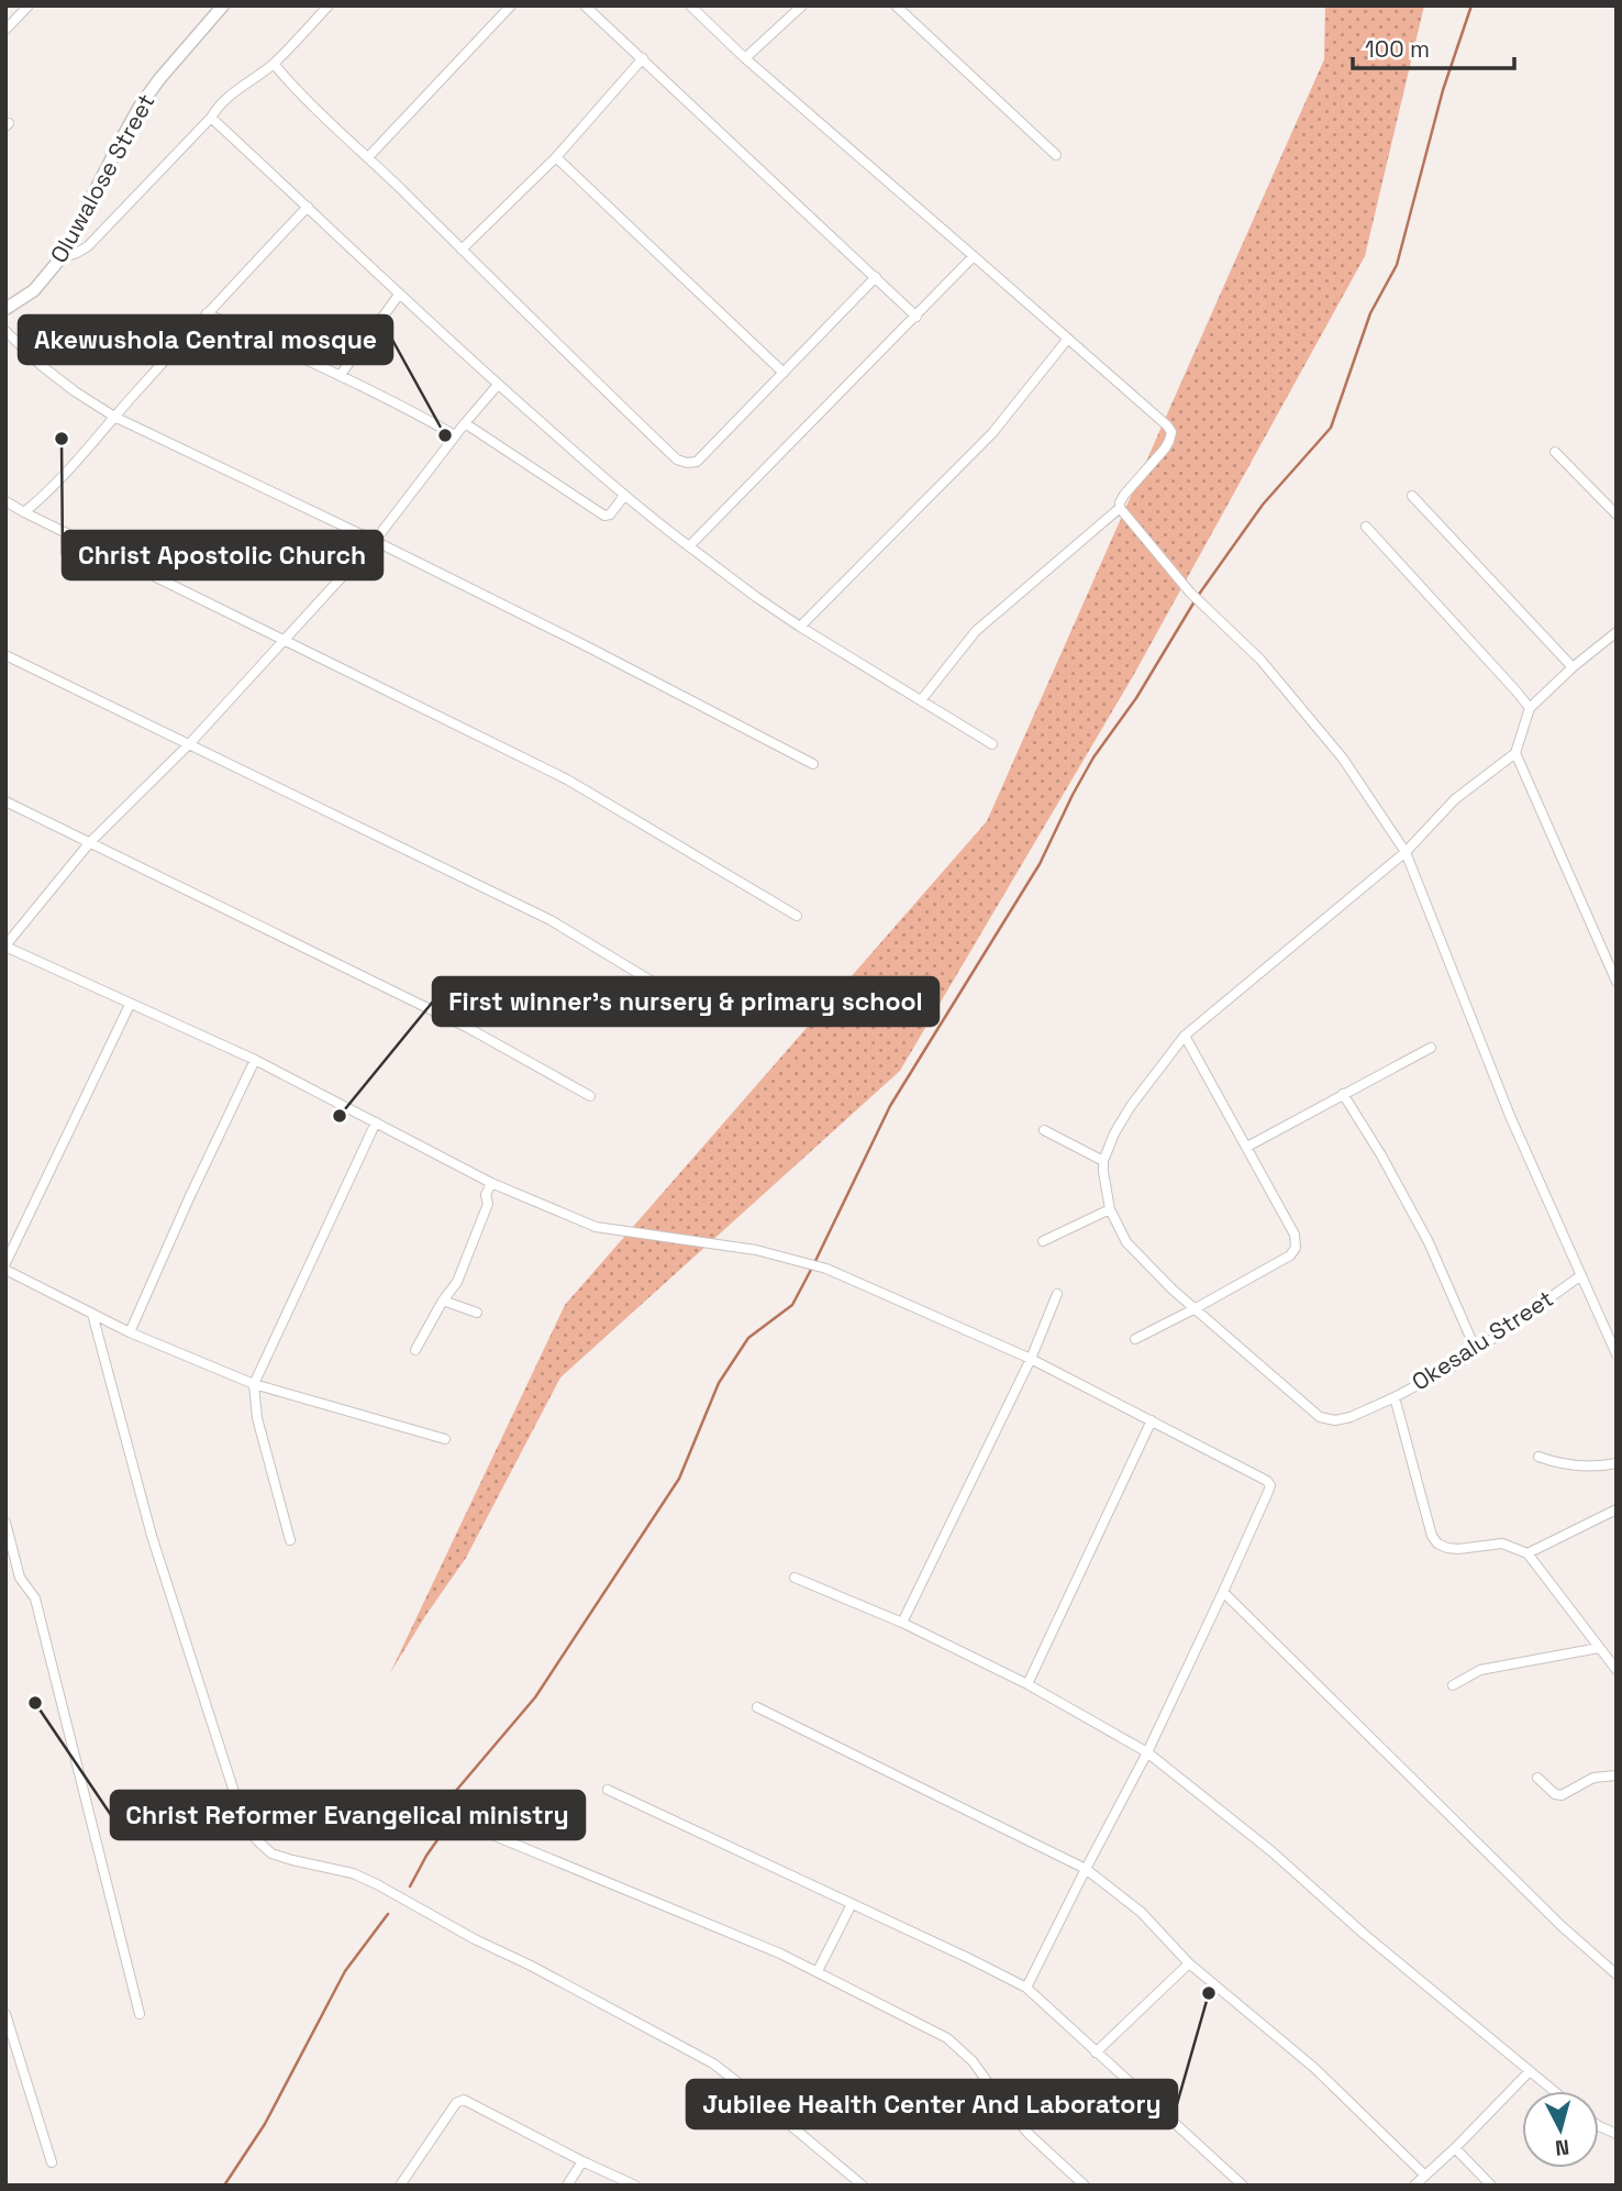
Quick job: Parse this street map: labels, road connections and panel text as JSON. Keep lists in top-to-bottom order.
{
  "streets": {
    "street": ["Oluwalose Street", "Okesalu Street"]
  },
  "places": [
    "Akewushola Central mosque",
    "Christ Apostolic Church",
    "First winner's nursery & primary school",
    "Christ Reformer Evangelical ministry",
    "Jubilee Health Center And Laboratory"
  ],
  "scale_bar": "100 m",
  "north": "bottom"
}
